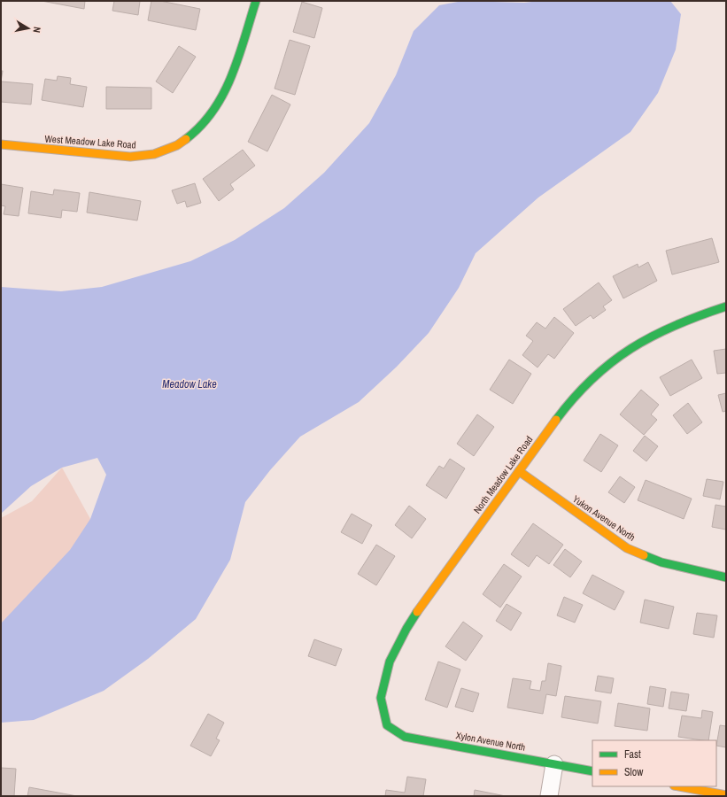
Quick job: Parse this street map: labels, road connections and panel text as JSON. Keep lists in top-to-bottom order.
{
  "streets": {
    "street": [
      "West Meadow Lake Road",
      "North Meadow Lake Road",
      "Yukon Avenue North",
      "Xylon Avenue North"
    ]
  },
  "crossings": [
    ["North Meadow Lake Road", "Yukon Avenue North"],
    ["North Meadow Lake Road", "Xylon Avenue North"]
  ],
  "water": ["Meadow Lake"],
  "legend": ["Fast", "Slow"],
  "north": "right"
}
